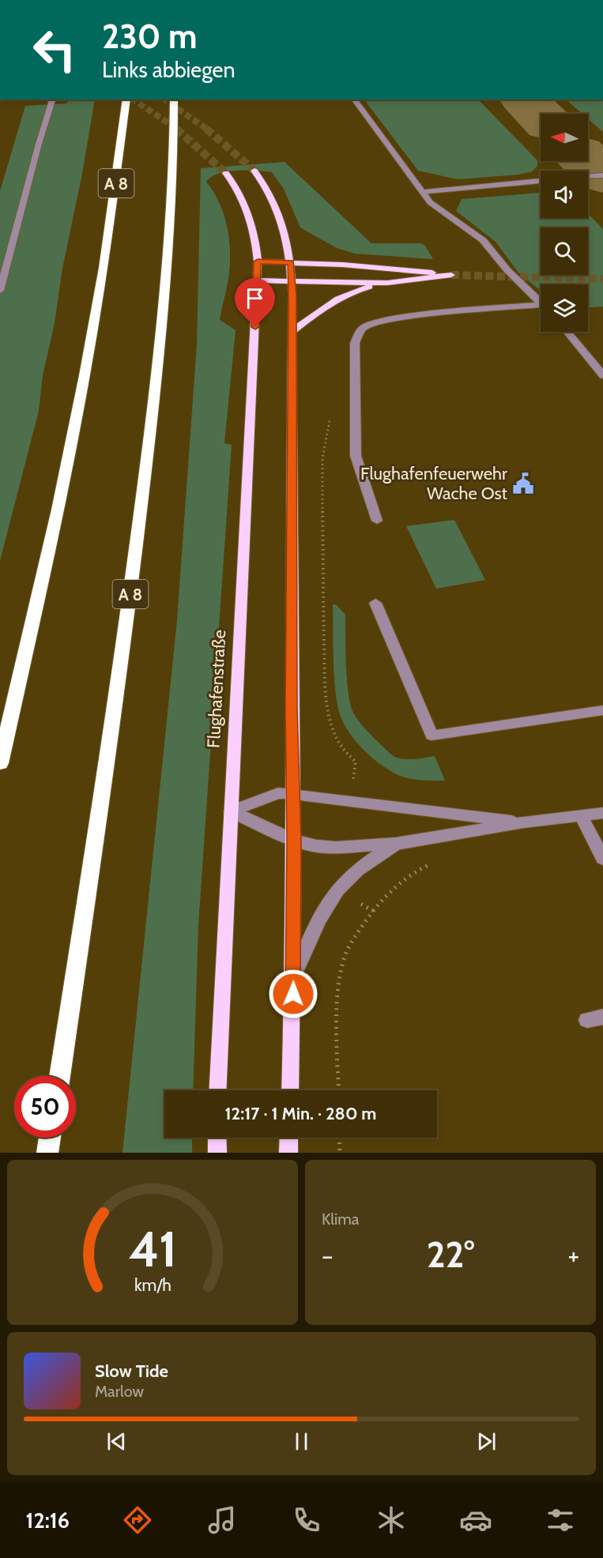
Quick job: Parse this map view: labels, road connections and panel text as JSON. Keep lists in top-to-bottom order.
{
  "streets": {
    "highway": ["A 8"],
    "main road": ["Flughafenstraße"]
  },
  "places": {
    "public building": ["Flughafenfeuerwehr Wache Ost"]
  },
  "north": "left",
  "page": {
    "turn": ["230 m", "Links abbiegen"],
    "limit": "50",
    "trip": "12:17 · 1 Min. · 280 m",
    "tile": "Klima",
    "heat": ["−", "22°", "+"],
    "song": ["Slow Tide", "Marlow"],
    "tabs": "12:16",
    "gauge": ["41", "km/h"]
  }
}
